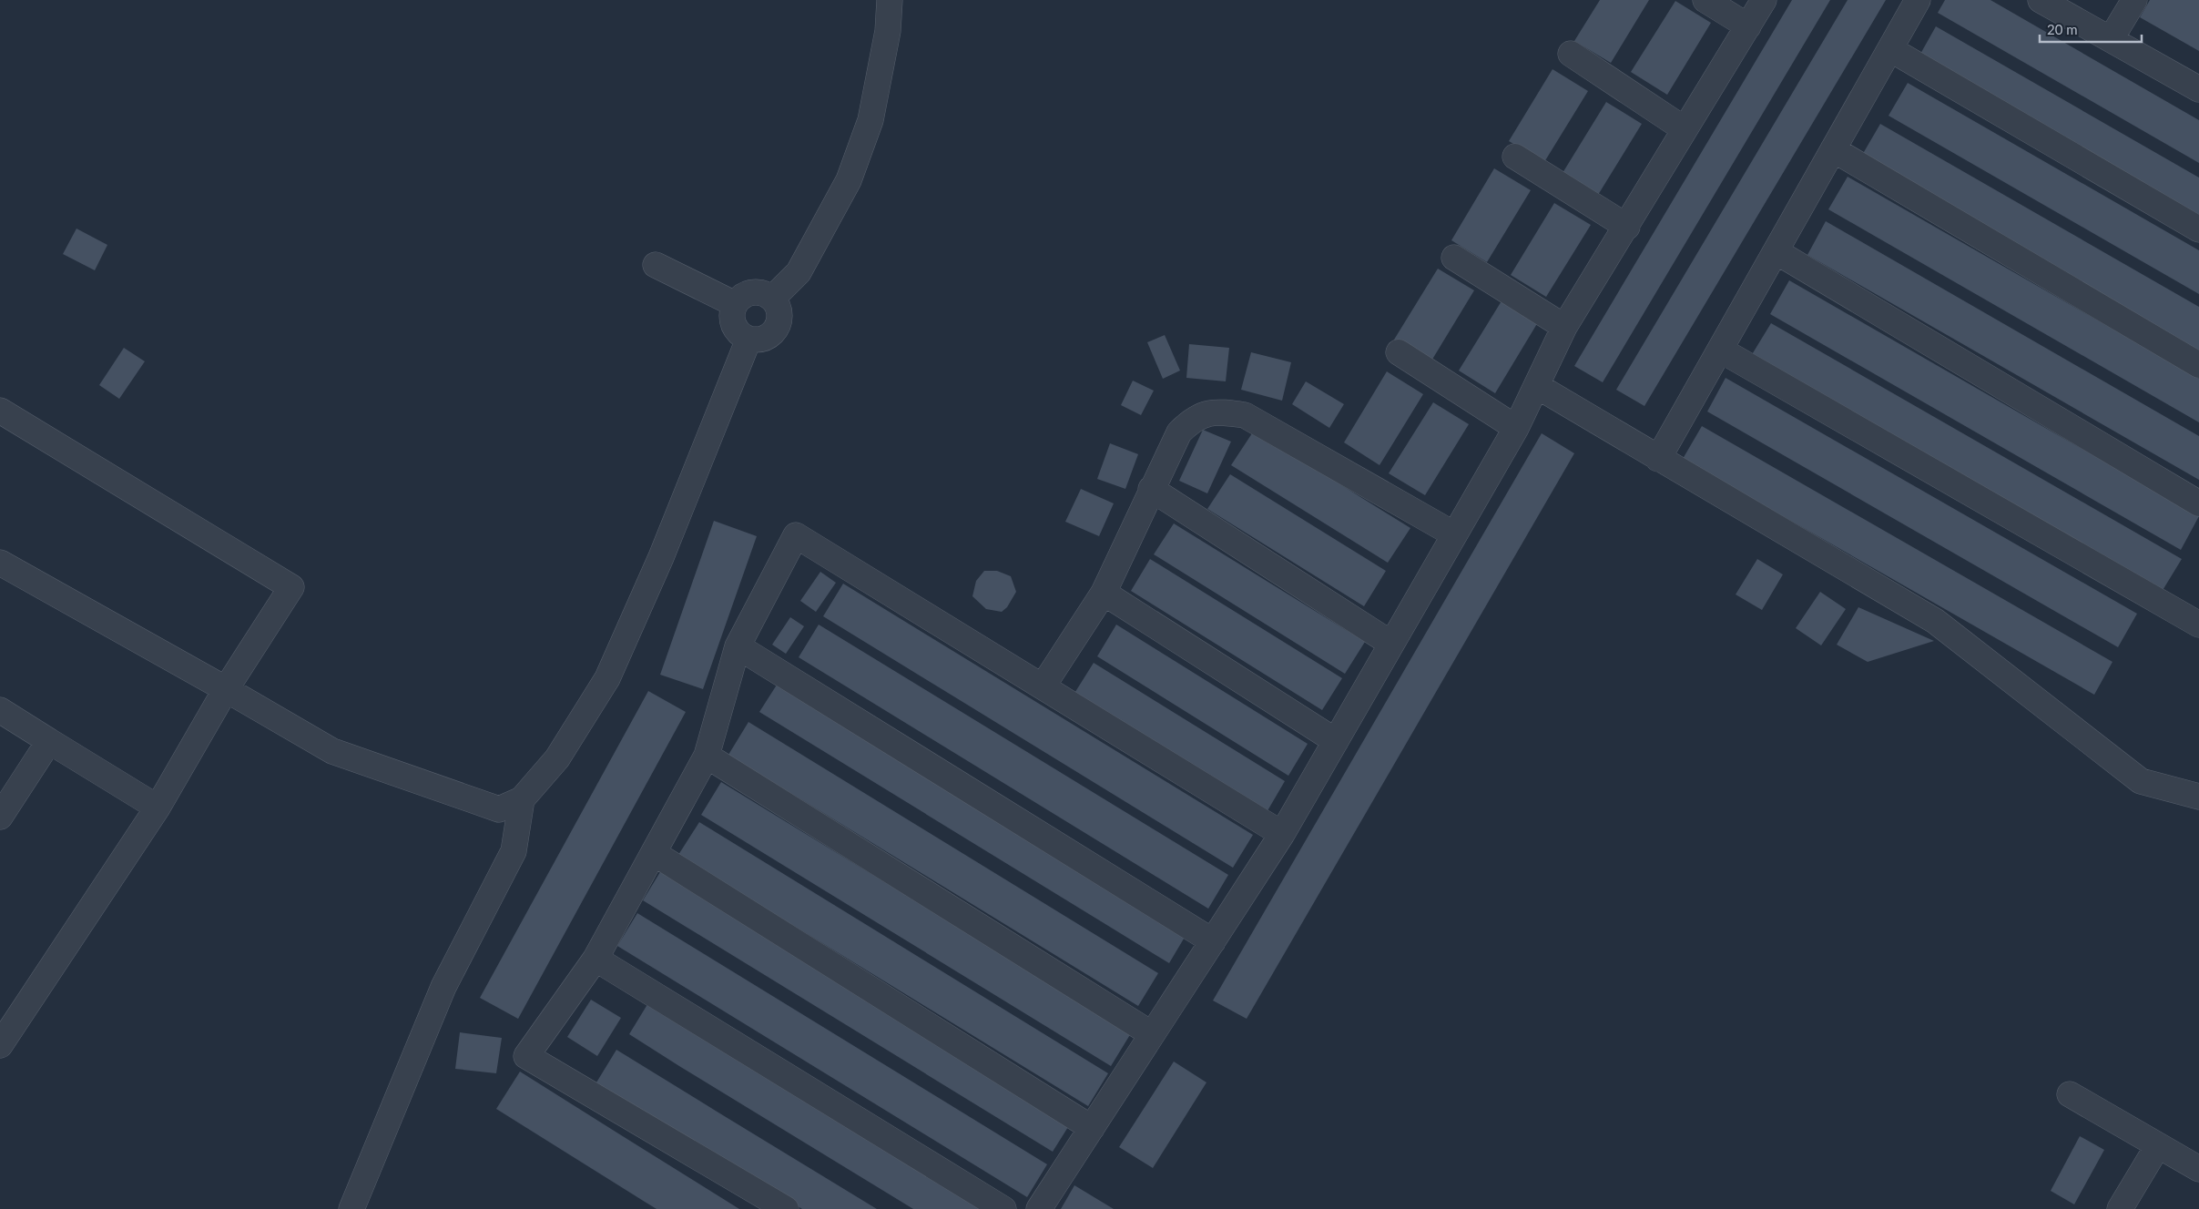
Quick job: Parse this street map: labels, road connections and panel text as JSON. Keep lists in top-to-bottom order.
{
  "scale_bar": "20 m"
}
